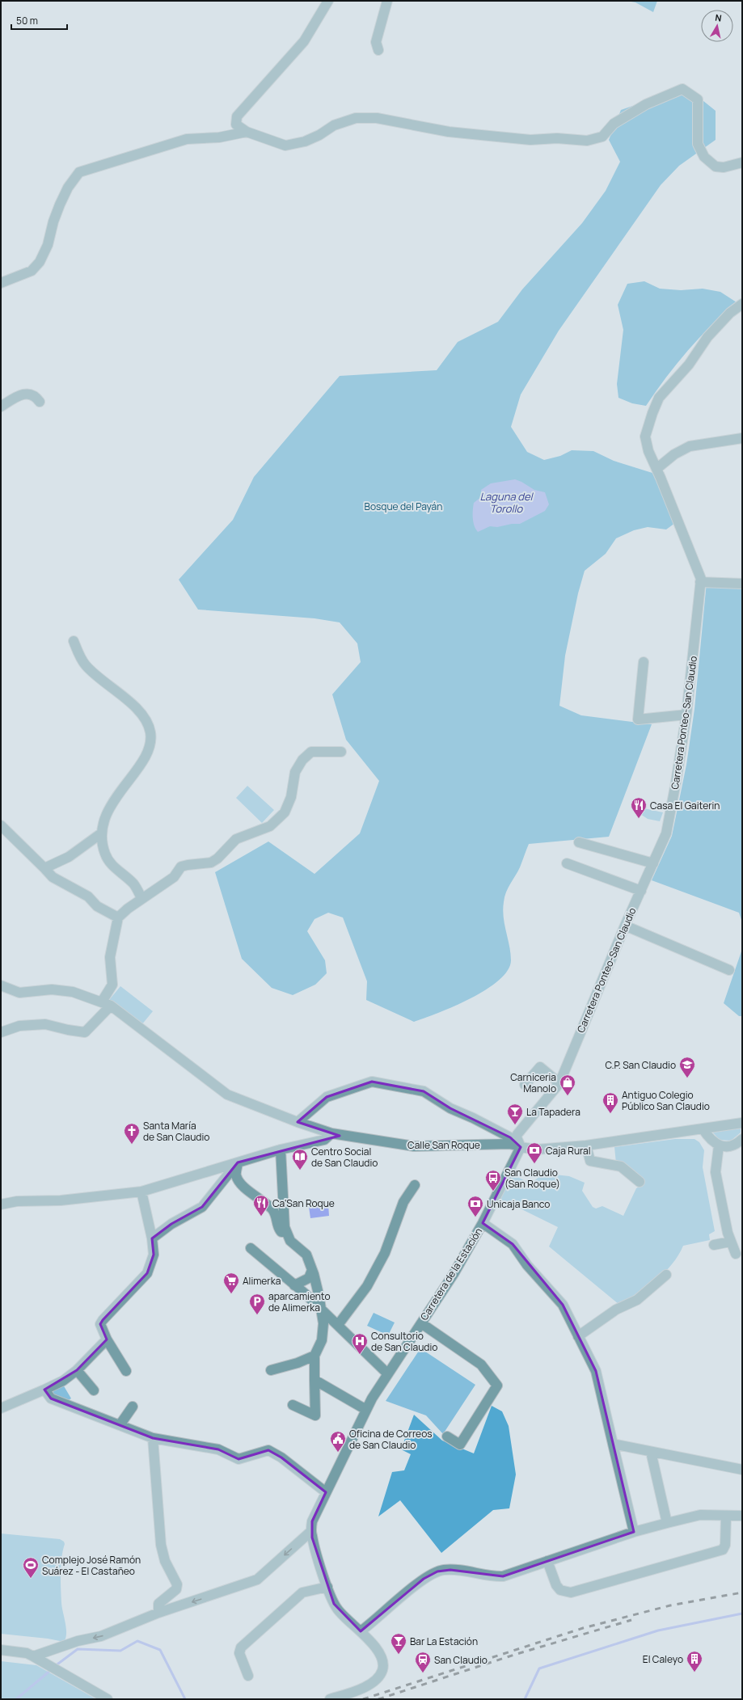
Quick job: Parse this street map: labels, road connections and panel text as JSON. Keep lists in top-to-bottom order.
{
  "streets": {
    "street": ["Carretera Ponteo-San Claudio", "Calle San Roque", "Carretera de la Estación"]
  },
  "crossings": [
    ["Carretera Ponteo-San Claudio", "Calle San Roque"],
    ["Carretera Ponteo-San Claudio", "Carretera de la Estación"],
    ["Calle San Roque", "Carretera de la Estación"]
  ],
  "water": ["Laguna del Torollo"],
  "parks": ["Bosque del Payán"],
  "places": {
    "restaurant": ["Casa El Gaiterin", "Ca'San Roque"],
    "school or university": ["C.P. San Claudio"],
    "shop": ["Carniceria Manolo"],
    "building": ["Antiguo Colegio Público San Claudio", "El Caleyo"],
    "bar": ["La Tapadera", "Bar La Estación"],
    "church": ["Santa María de San Claudio"],
    "bank": ["Caja Rural", "Unicaja Banco"],
    "library": ["Centro Social de San Claudio"],
    "bus stop": ["San Claudio (San Roque)"],
    "supermarket": ["Alimerka"],
    "parking": ["aparcamiento de Alimerka"],
    "hospital": ["Consultorio de San Claudio"],
    "public building": ["Oficina de Correos de San Claudio"],
    "sports": ["Complejo José Ramón Suárez - El Castañeo"],
    "station": ["San Claudio"]
  },
  "scale_bar": "50 m",
  "north": "top"
}
